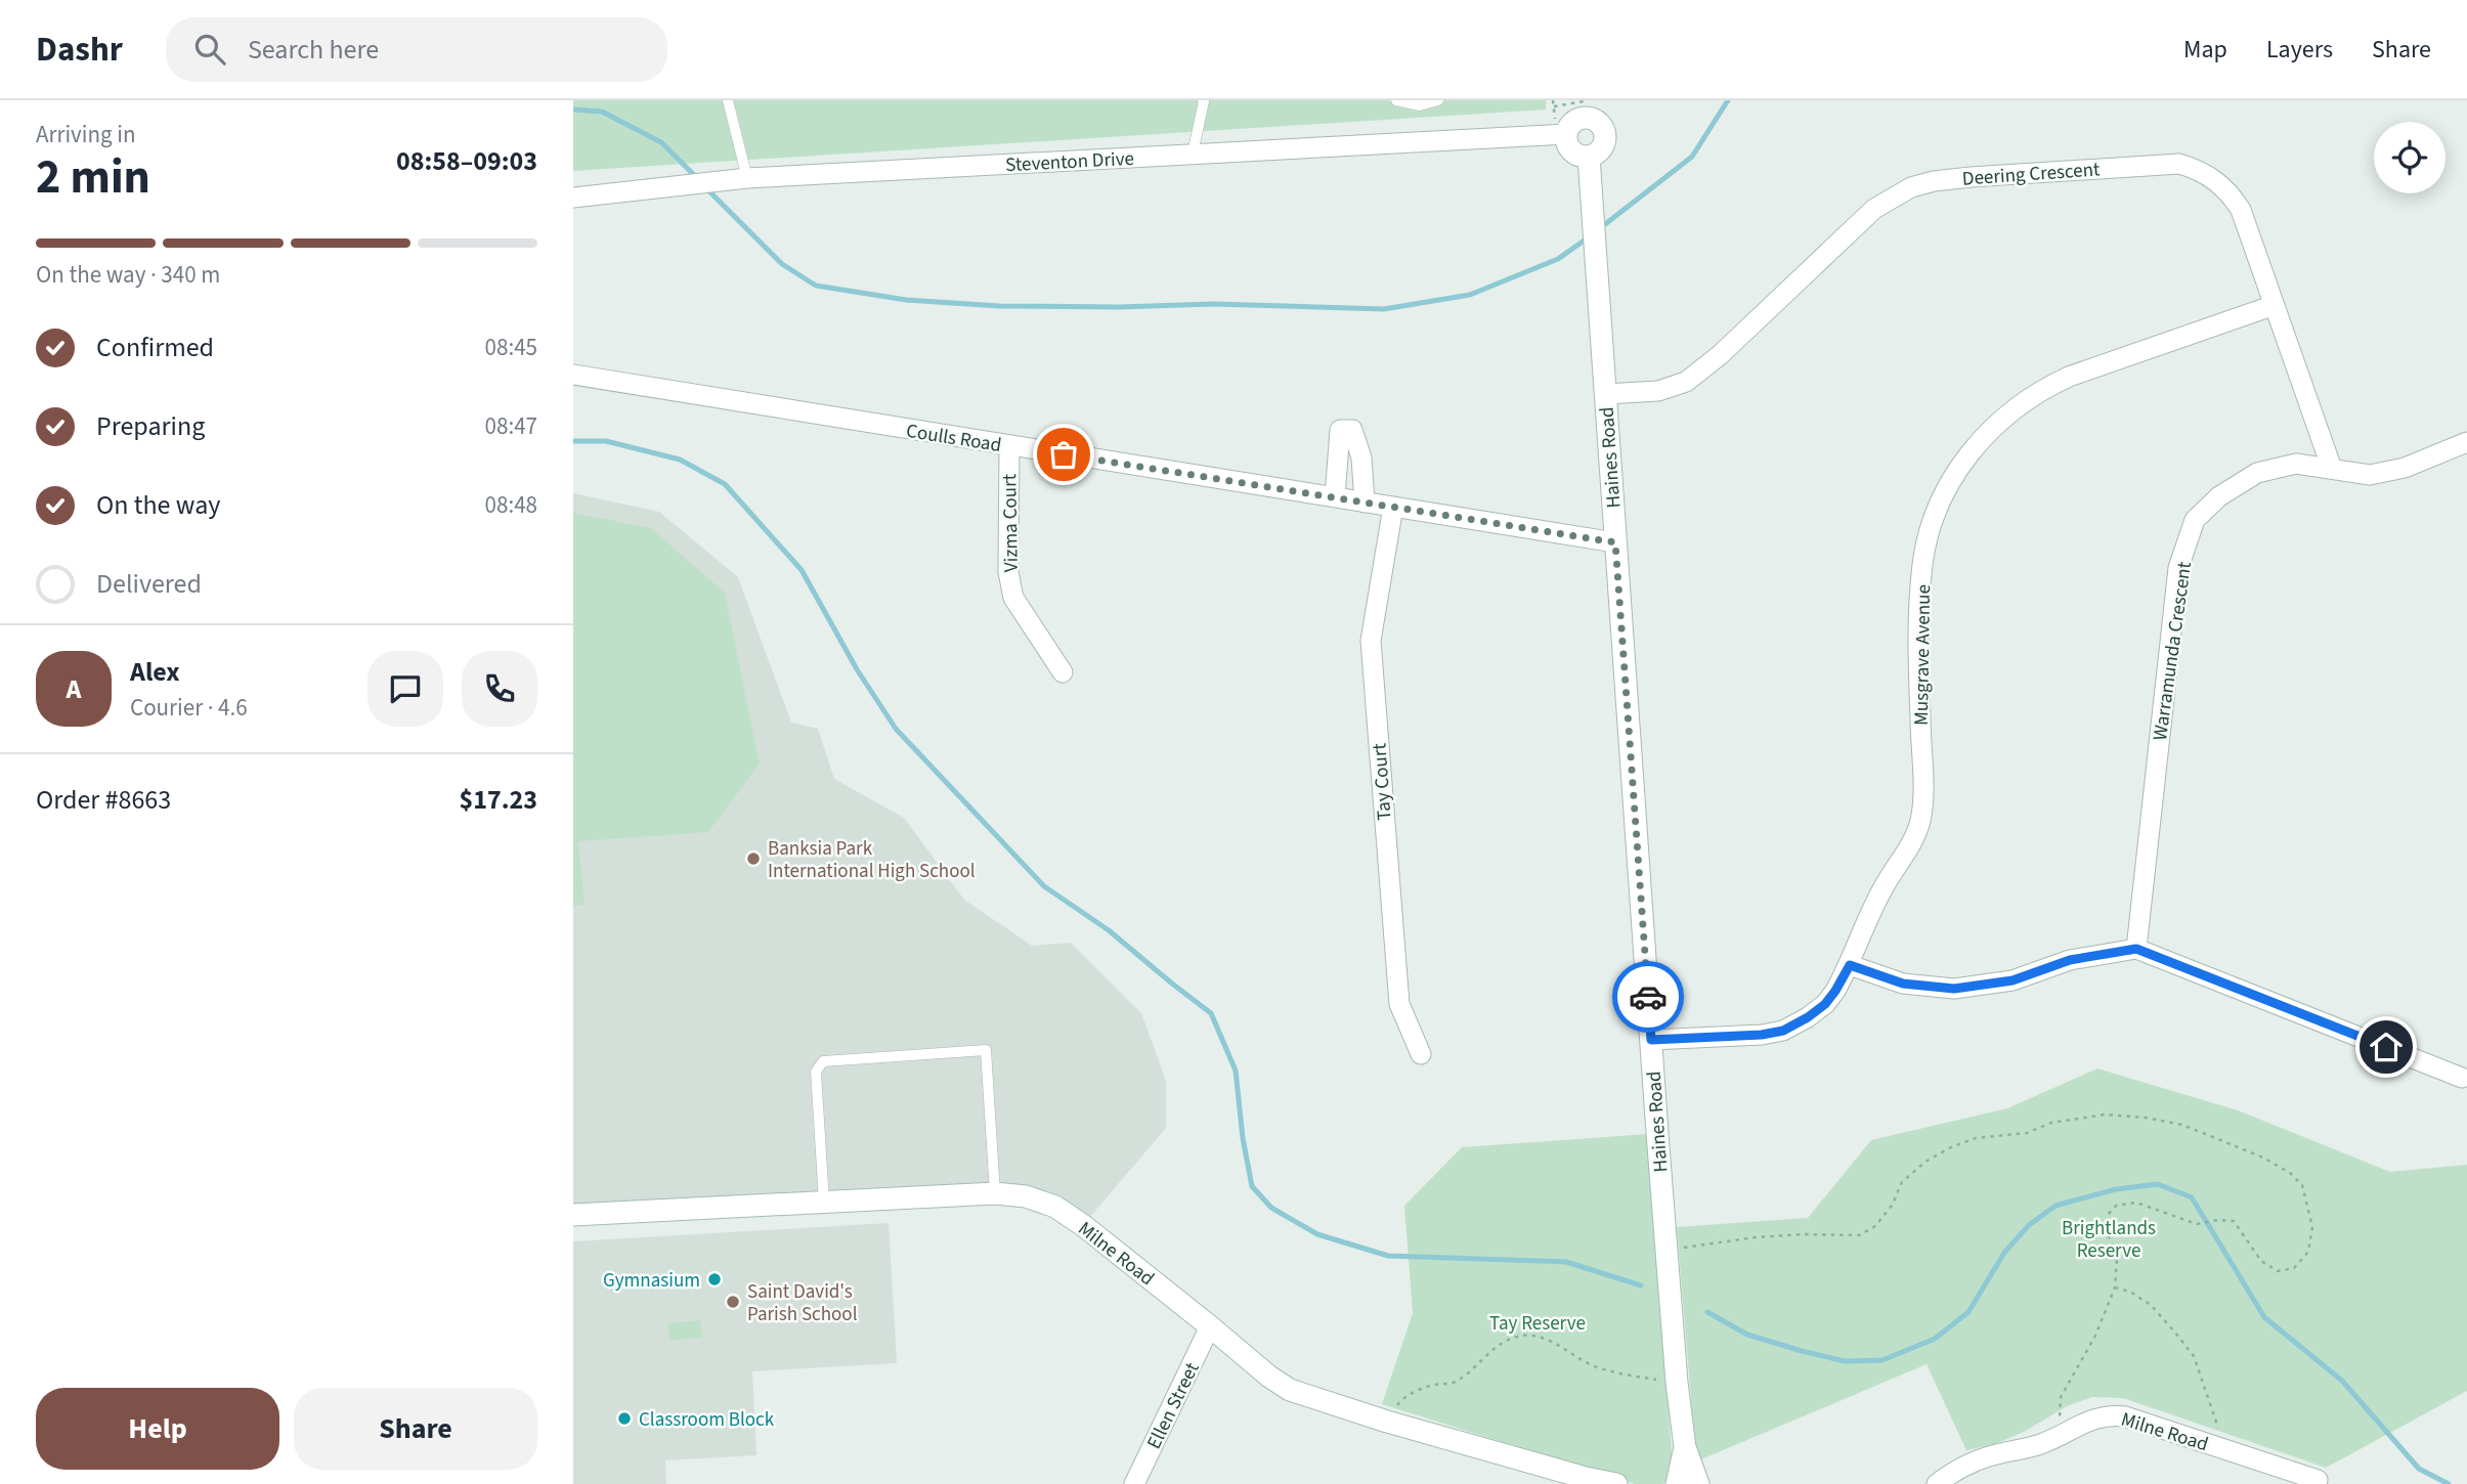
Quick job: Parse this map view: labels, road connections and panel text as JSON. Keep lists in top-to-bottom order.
{
  "streets": {
    "main road": ["Haines Road", "Milne Road"],
    "street": [
      "Steventon Drive",
      "Deering Crescent",
      "Coulls Road",
      "Vizma Court",
      "Warramunda Crescent",
      "Musgrave Avenue",
      "Tay Court",
      "Ellen Street"
    ]
  },
  "crossings": [
    ["Steventon Drive", "Haines Road"],
    ["Deering Crescent", "Haines Road"],
    ["Deering Crescent", "Warramunda Crescent"],
    ["Deering Crescent", "Musgrave Avenue"],
    ["Coulls Road", "Haines Road"],
    ["Coulls Road", "Vizma Court"],
    ["Coulls Road", "Tay Court"],
    ["Haines Road", "Musgrave Avenue"],
    ["Milne Road", "Ellen Street"]
  ],
  "parks": ["Brightlands Reserve", "Tay Reserve"],
  "places": [
    "Banksia Park International High School",
    "Gymnasium",
    "Saint David's Parish School",
    "Classroom Block"
  ],
  "page": {
    "header": "Dashr",
    "search": "Search here",
    "nav": ["Map", "Layers", "Share"],
    "heading": ["2 min", "Arriving in", "08:58–09:03"],
    "panel": [
      "Alex",
      "Courier · 4.6",
      "Order #8663",
      "$17.23"
    ],
    "bar": "On the way · 340 m",
    "list": [
      ["Confirmed", "08:45"],
      ["Preparing", "08:47"],
      ["On the way", "08:48"],
      "Delivered"
    ],
    "round": "A",
    "buttons": ["Help", "Share"]
  }
}
